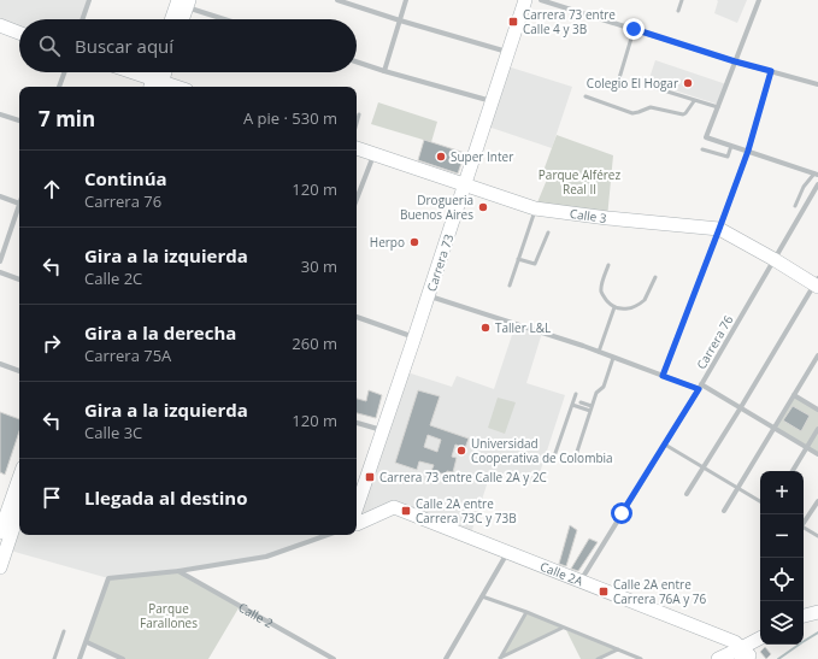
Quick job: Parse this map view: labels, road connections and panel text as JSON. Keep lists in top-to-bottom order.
{
  "streets": {
    "street": [
      "Calle 3",
      "Carrera 73",
      "Carrera 76",
      "Calle 2A",
      "Calle 2"
    ]
  },
  "crossings": [
    ["Calle 3", "Carrera 73"],
    ["Calle 3", "Carrera 76"],
    ["Carrera 76", "Calle 2A"]
  ],
  "parks": ["Parque Alférez Real II", "Parque Farallones"],
  "places": {
    "transit": [
      "Carrera 73 entre Calle 4 y 3B",
      "Carrera 73 entre Calle 2A y 2C",
      "Calle 2A entre Carrera 73C y 73B",
      "Calle 2A entre Carrera 76A y 76"
    ],
    "other": [
      "Colegio El Hogar",
      "Super Inter",
      "Drogueria Buenos Aires",
      "Herpo",
      "Taller L&L",
      "Universidad Cooperativa de Colombia"
    ]
  },
  "page": {
    "search": "Buscar aquí",
    "heading": ["7 min", "A pie · 530 m"],
    "list": [
      ["Continúa", "Carrera 76", "120 m"],
      ["Gira a la izquierda", "Calle 2C", "30 m"],
      ["Gira a la derecha", "Carrera 75A", "260 m"],
      ["Gira a la izquierda", "Calle 3C", "120 m"],
      "Llegada al destino"
    ],
    "map_buttons": ["+", "−"]
  }
}
